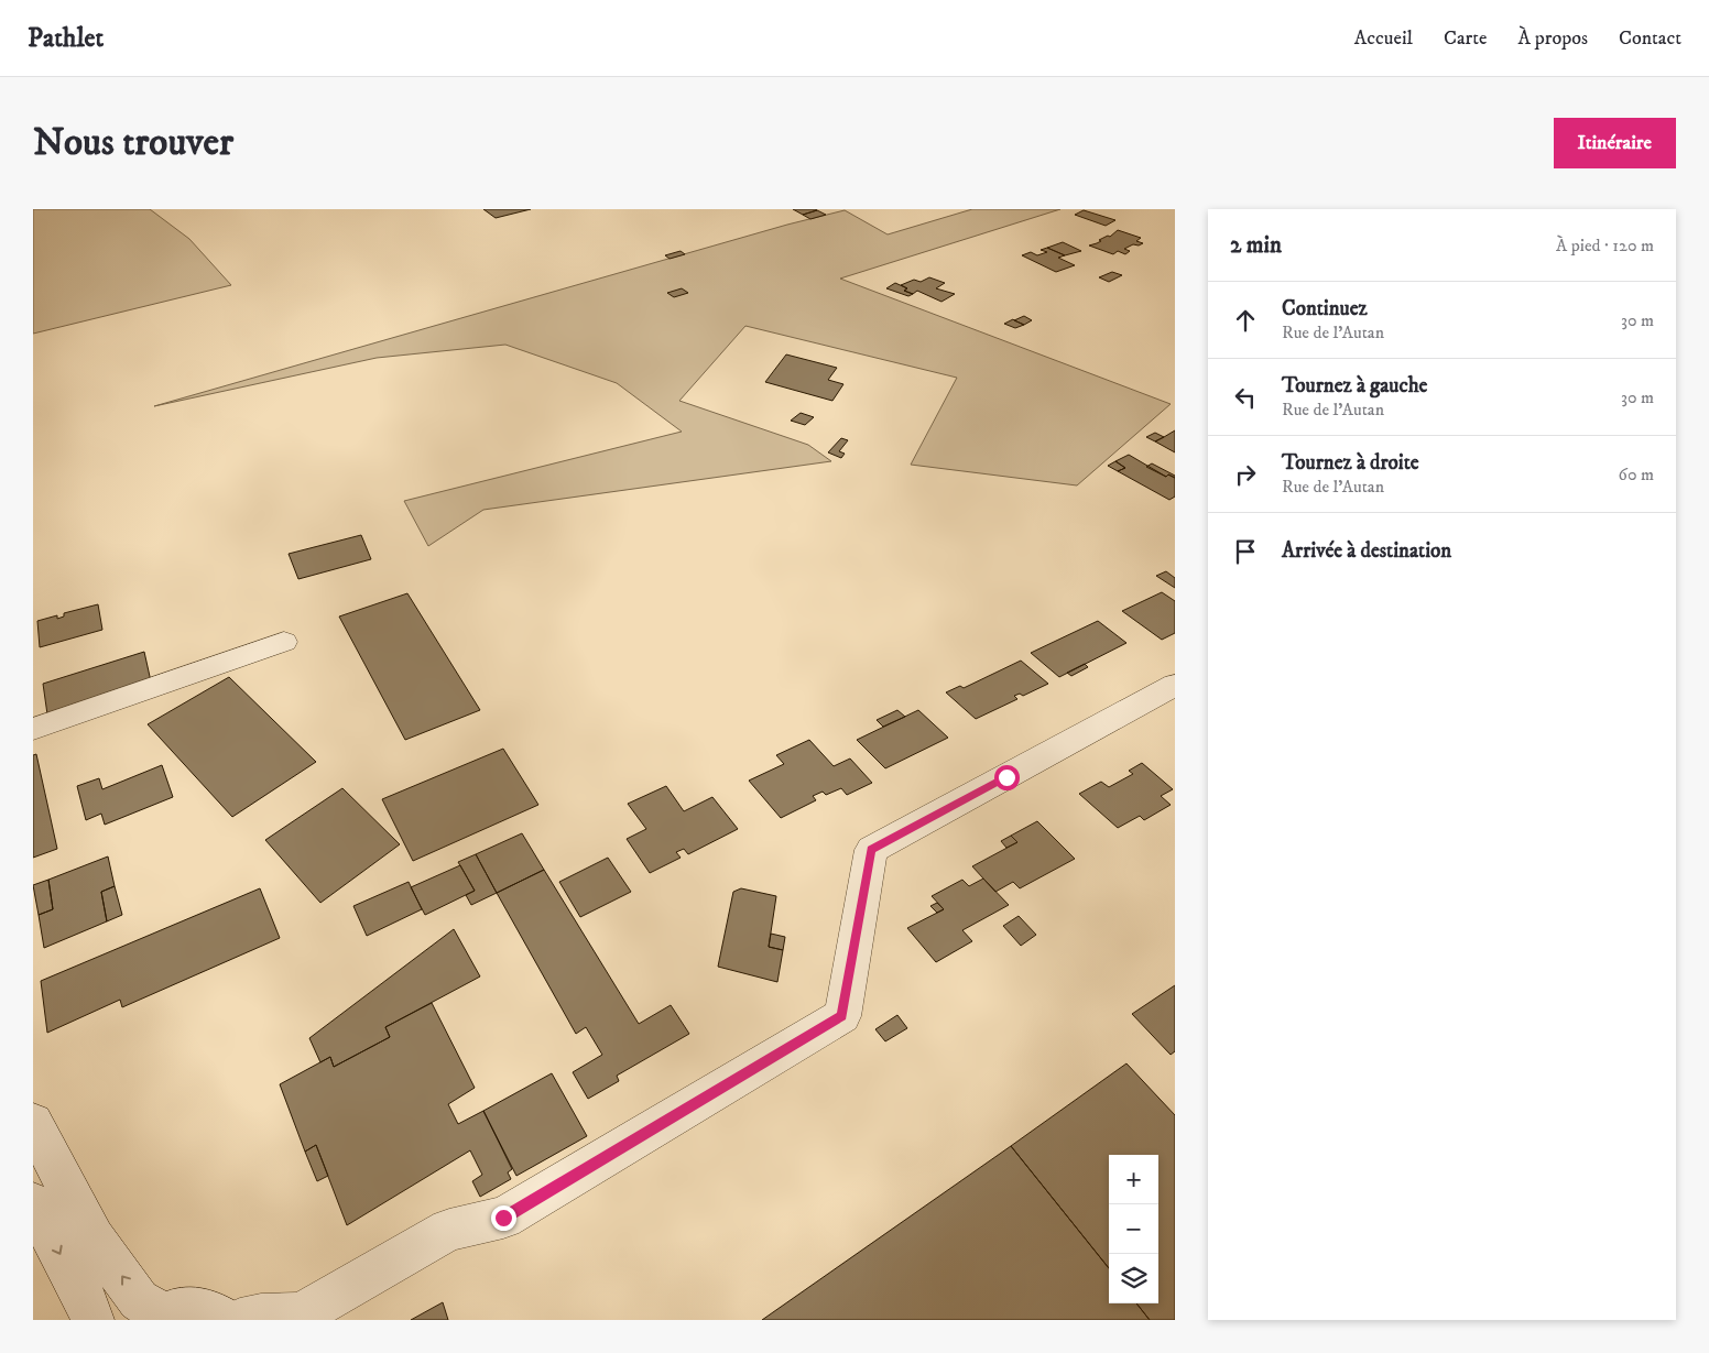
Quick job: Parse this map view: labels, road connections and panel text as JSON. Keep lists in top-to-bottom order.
{
  "page": {
    "header": "Pathlet",
    "nav": [
      "Accueil",
      "Carte",
      "À propos",
      "Contact"
    ],
    "buttons": "Itinéraire",
    "title": "Nous trouver",
    "heading": ["2 min", "À pied · 120 m"],
    "list": [
      ["Continuez", "Rue de l'Autan", "30 m"],
      ["Tournez à gauche", "Rue de l'Autan", "30 m"],
      ["Tournez à droite", "Rue de l'Autan", "60 m"],
      "Arrivée à destination"
    ],
    "map_buttons": ["+", "−"]
  }
}
